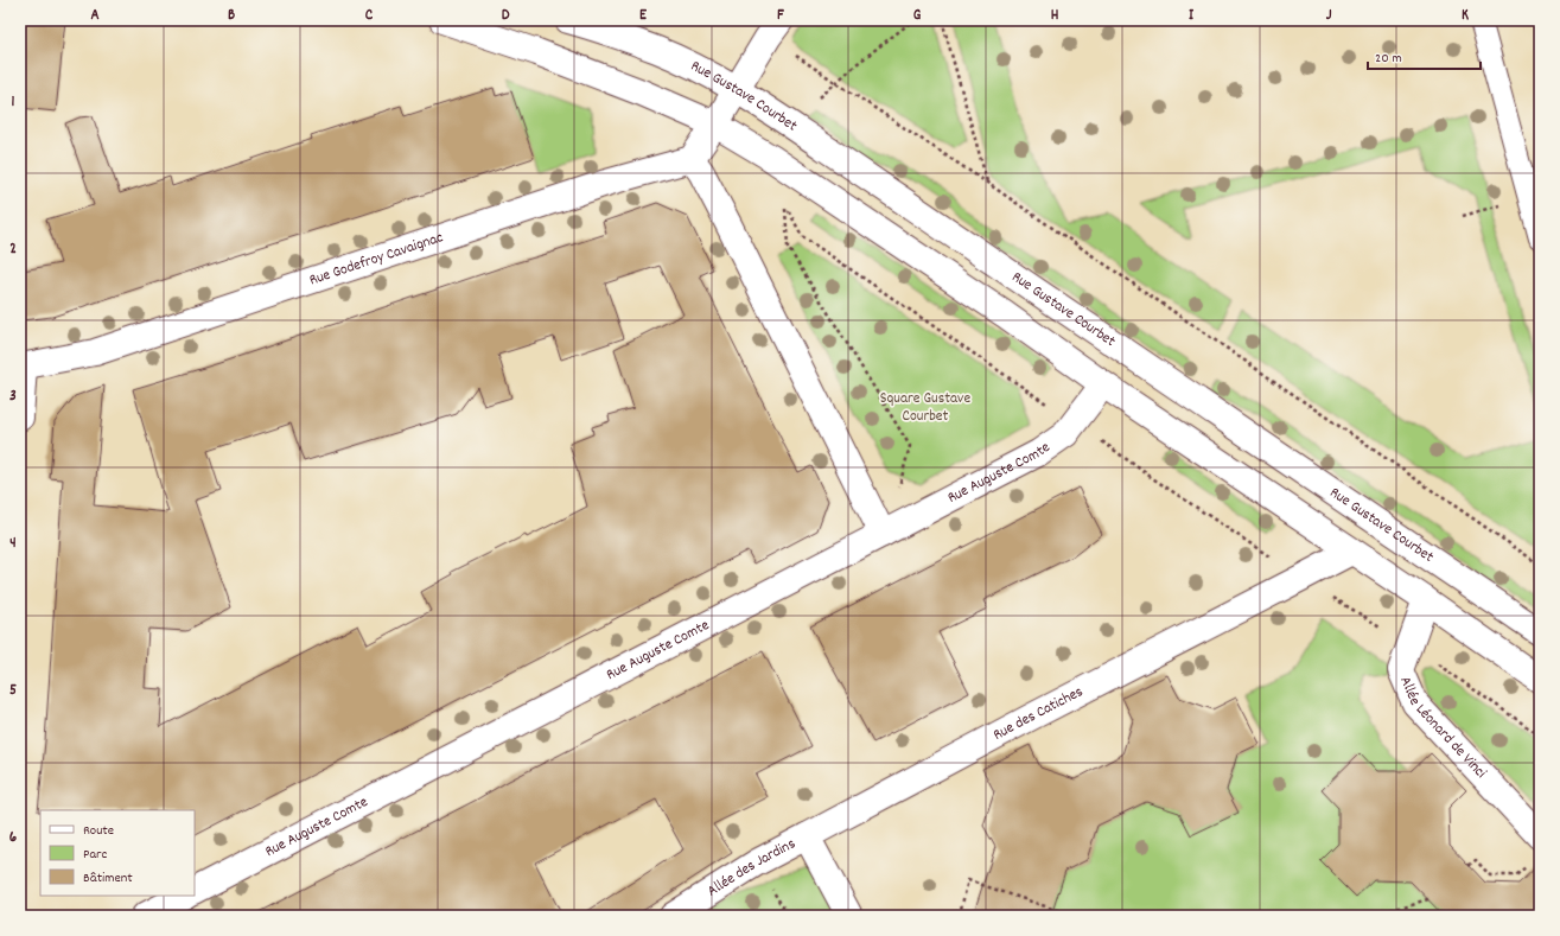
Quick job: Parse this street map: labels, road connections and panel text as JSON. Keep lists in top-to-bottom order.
{
  "streets": {
    "street": [
      "Rue Gustave Courbet",
      "Rue Godefroy Cavaignac",
      "Rue Auguste Comte",
      "Rue des Catiches",
      "Allée Léonard de Vinci",
      "Allée des Jardins"
    ]
  },
  "crossings": [
    ["Rue des Catiches", "Allée des Jardins"]
  ],
  "parks": ["Square Gustave Courbet"],
  "legend": ["Route", "Parc", "Bâtiment"],
  "scale_bar": "20 m",
  "grid": {
    "columns": [
      "A",
      "B",
      "C",
      "D",
      "E",
      "F",
      "G",
      "H",
      "I",
      "J",
      "K"
    ],
    "rows": [
      "1",
      "2",
      "3",
      "4",
      "5",
      "6"
    ]
  }
}
